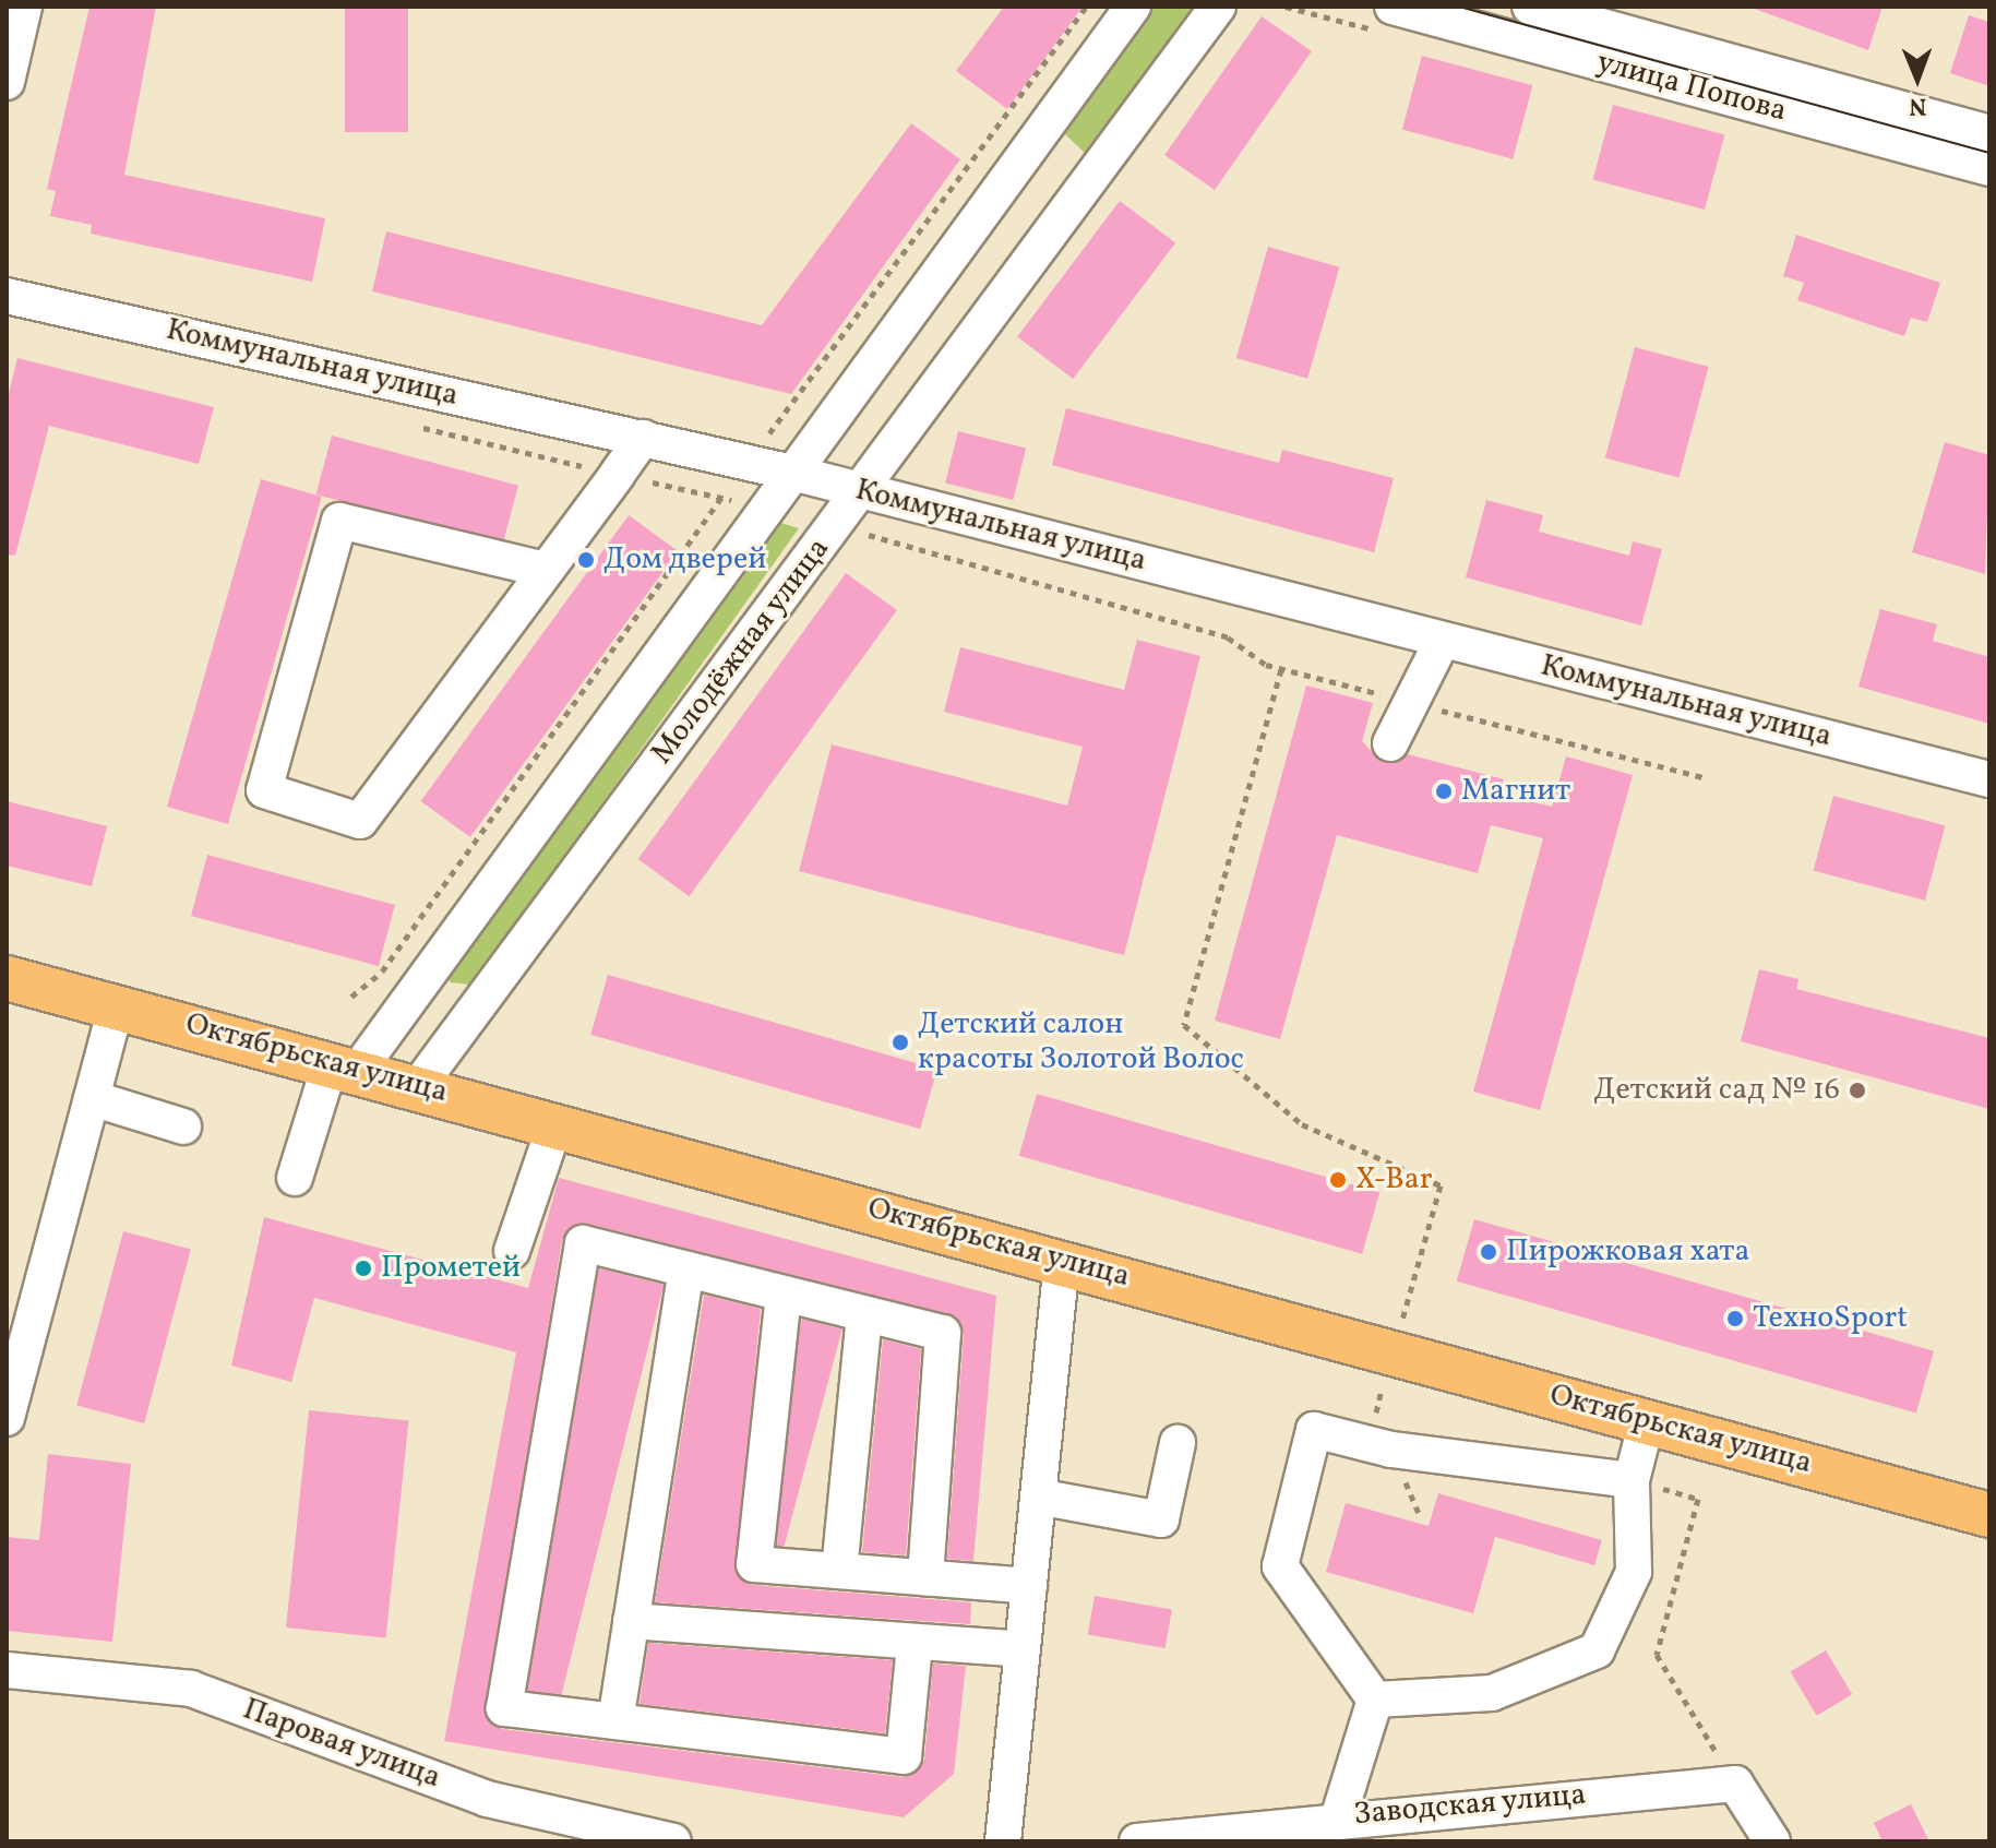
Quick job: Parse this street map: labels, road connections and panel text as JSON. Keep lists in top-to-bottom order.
{
  "streets": {
    "main road": ["Октябрьская улица"],
    "street": [
      "улица Попова",
      "Коммунальная улица",
      "Молодёжная улица",
      "Паровая улица",
      "Заводская улица"
    ]
  },
  "crossings": [
    ["Коммунальная улица", "Молодёжная улица"],
    ["Молодёжная улица", "Октябрьская улица"]
  ],
  "places": [
    "Дом дверей",
    "Магнит",
    "Детский салон красоты Золотой Волос",
    "Детский сад № 16",
    "X-Bar",
    "Пирожковая хата",
    "Прометей",
    "ТехноSport"
  ],
  "north": "bottom"
}
